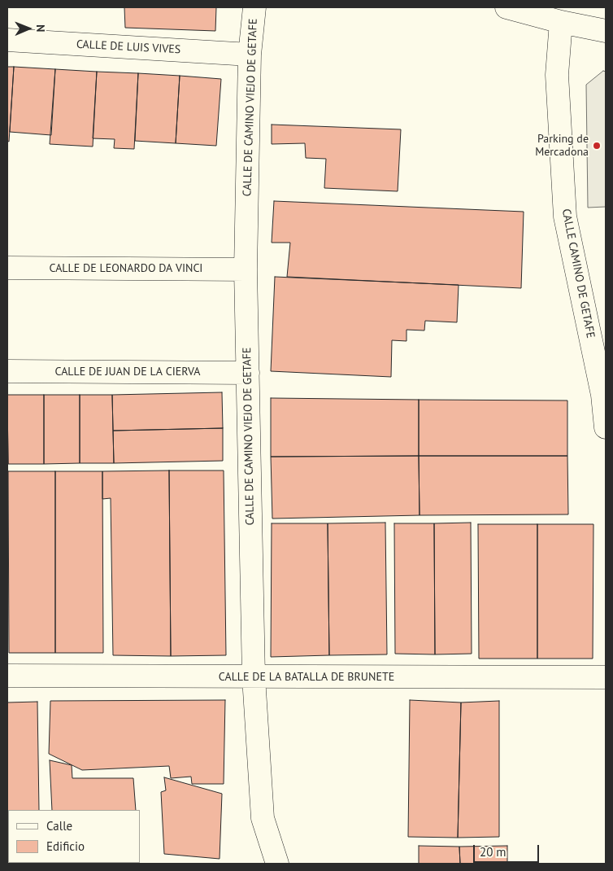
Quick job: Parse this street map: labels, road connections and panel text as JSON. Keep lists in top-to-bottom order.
{
  "streets": {
    "street": [
      "CALLE DE LUIS VIVES",
      "CALLE DE CAMINO VIEJO DE GETAFE",
      "CALLE DE LEONARDO DA VINCI",
      "CALLE CAMINO DE GETAFE",
      "CALLE DE JUAN DE LA CIERVA",
      "CALLE DE LA BATALLA DE BRUNETE"
    ]
  },
  "crossings": [
    ["CALLE DE LUIS VIVES", "CALLE DE CAMINO VIEJO DE GETAFE"],
    ["CALLE DE CAMINO VIEJO DE GETAFE", "CALLE DE LEONARDO DA VINCI"],
    ["CALLE DE CAMINO VIEJO DE GETAFE", "CALLE DE JUAN DE LA CIERVA"],
    ["CALLE DE CAMINO VIEJO DE GETAFE", "CALLE DE LA BATALLA DE BRUNETE"]
  ],
  "places": ["Parking de Mercadona"],
  "legend": ["Calle", "Edificio"],
  "scale_bar": "20 m",
  "north": "right"
}
